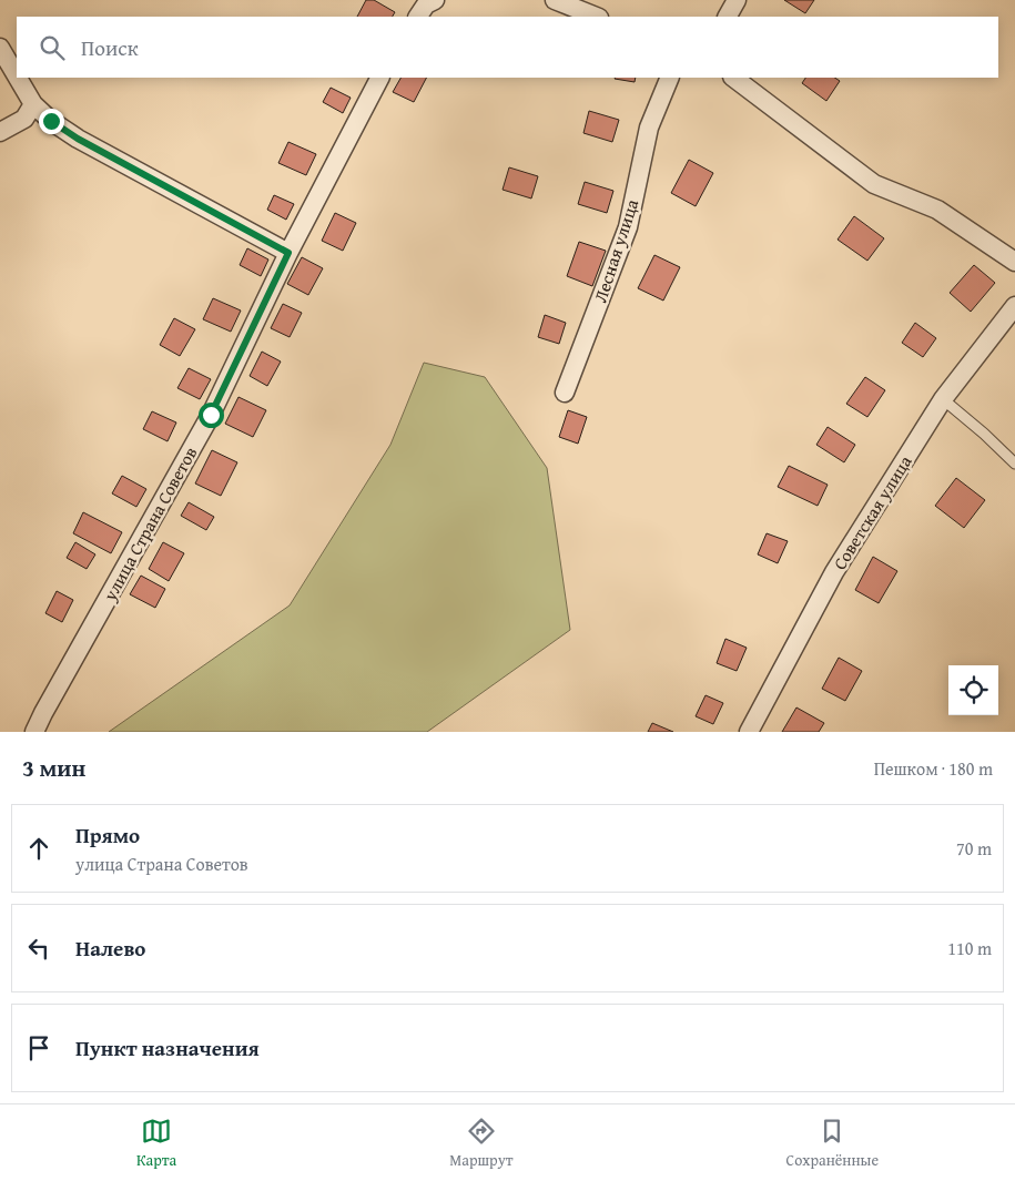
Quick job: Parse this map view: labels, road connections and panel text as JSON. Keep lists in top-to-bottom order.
{
  "streets": {
    "street": ["Лесная улица", "Советская улица", "улица Страна Советов"]
  },
  "page": {
    "search": "Поиск",
    "heading": ["3 мин", "Пешком · 180 m"],
    "list": [
      ["Прямо", "улица Страна Советов", "70 m"],
      ["Налево", "110 m"],
      "Пункт назначения"
    ],
    "nav": ["Карта", "Маршрут", "Сохранённые"]
  }
}
